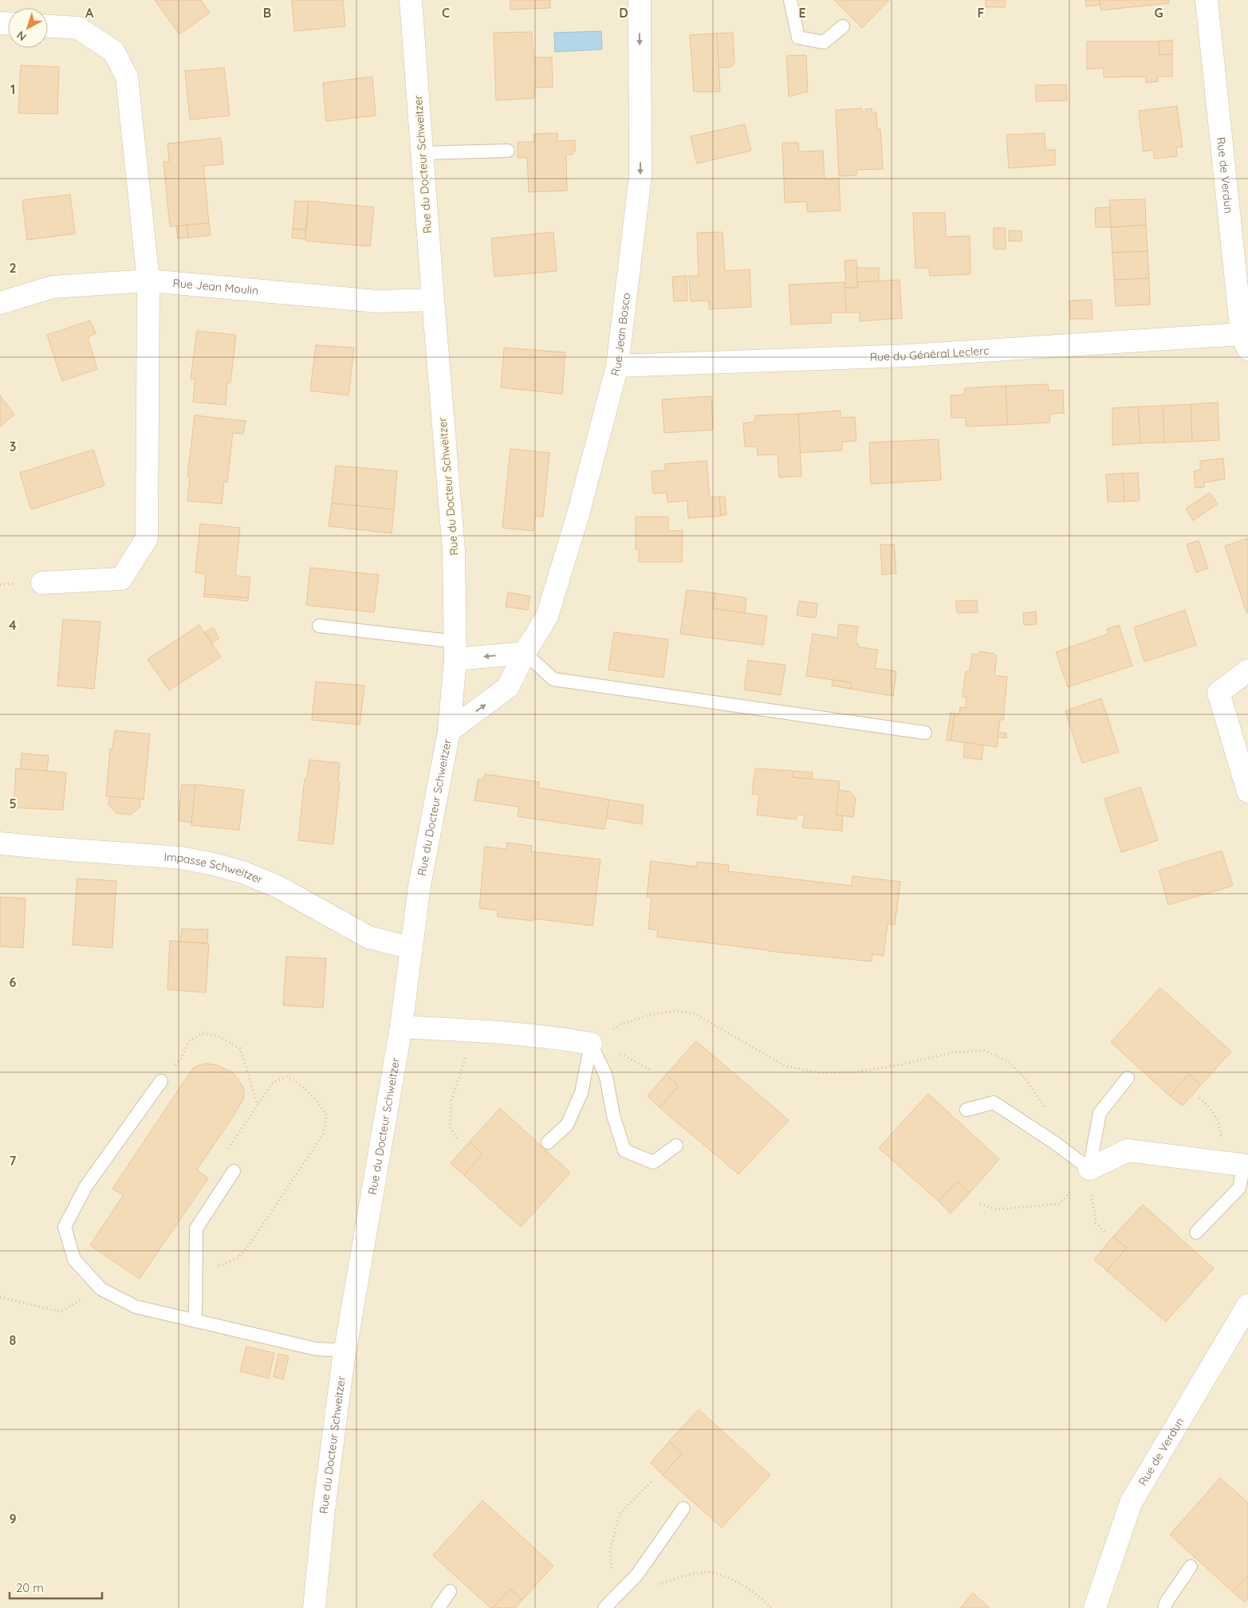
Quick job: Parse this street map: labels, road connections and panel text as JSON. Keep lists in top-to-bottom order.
{
  "streets": {
    "street": [
      "Rue du Docteur Schweitzer",
      "Rue de Verdun",
      "Rue Jean Moulin",
      "Rue Jean Bosco",
      "Rue du Général Leclerc",
      "Impasse Schweitzer"
    ]
  },
  "crossings": [
    ["Rue du Docteur Schweitzer", "Rue Jean Moulin"],
    ["Rue du Docteur Schweitzer", "Rue Jean Bosco"],
    ["Rue du Docteur Schweitzer", "Impasse Schweitzer"],
    ["Rue de Verdun", "Rue du Général Leclerc"],
    ["Rue Jean Bosco", "Rue du Général Leclerc"]
  ],
  "scale_bar": "20 m",
  "north": "bottom left",
  "grid": {
    "columns": [
      "A",
      "B",
      "C",
      "D",
      "E",
      "F",
      "G"
    ],
    "rows": [
      "1",
      "2",
      "3",
      "4",
      "5",
      "6",
      "7",
      "8",
      "9"
    ]
  }
}
